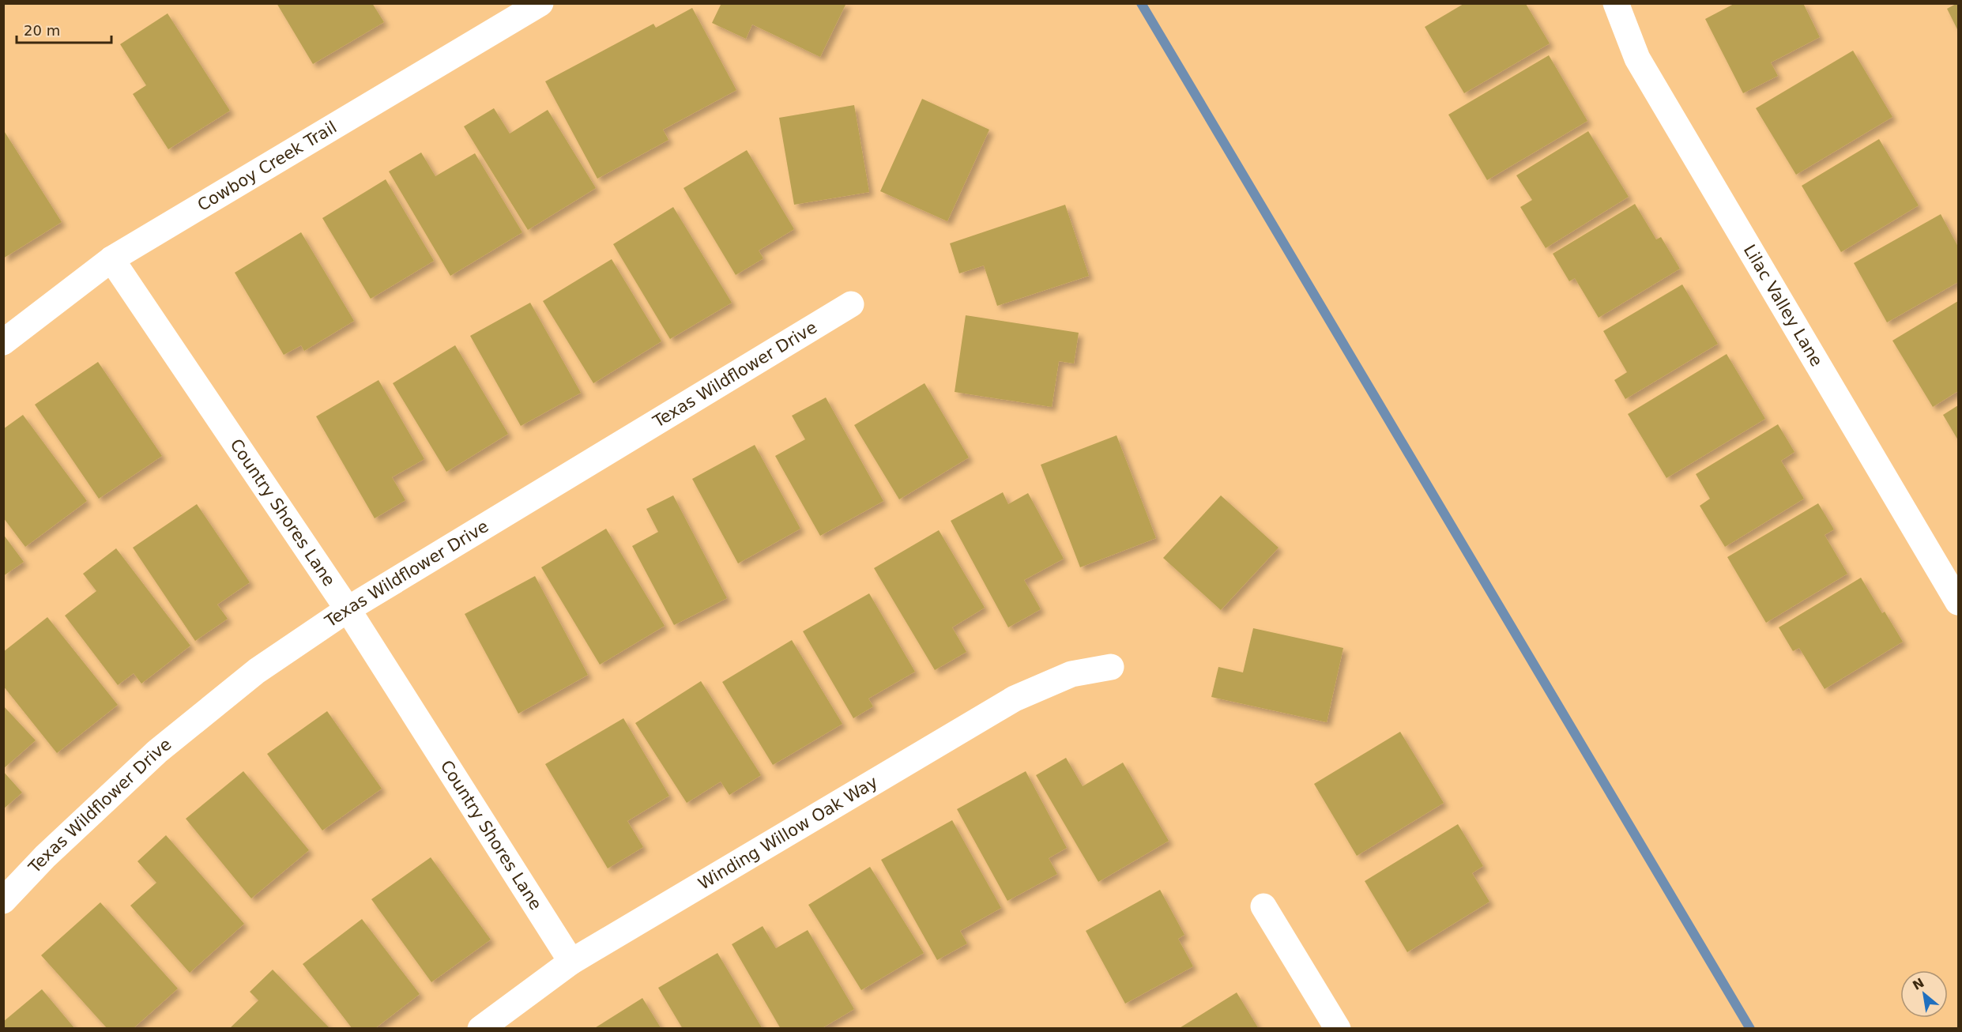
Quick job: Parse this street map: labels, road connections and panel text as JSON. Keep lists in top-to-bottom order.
{
  "streets": {
    "street": [
      "Cowboy Creek Trail",
      "Lilac Valley Lane",
      "Texas Wildflower Drive",
      "Country Shores Lane",
      "Winding Willow Oak Way"
    ]
  },
  "crossings": [
    ["Cowboy Creek Trail", "Country Shores Lane"],
    ["Texas Wildflower Drive", "Country Shores Lane"],
    ["Country Shores Lane", "Winding Willow Oak Way"]
  ],
  "scale_bar": "20 m",
  "north": "top left"
}
